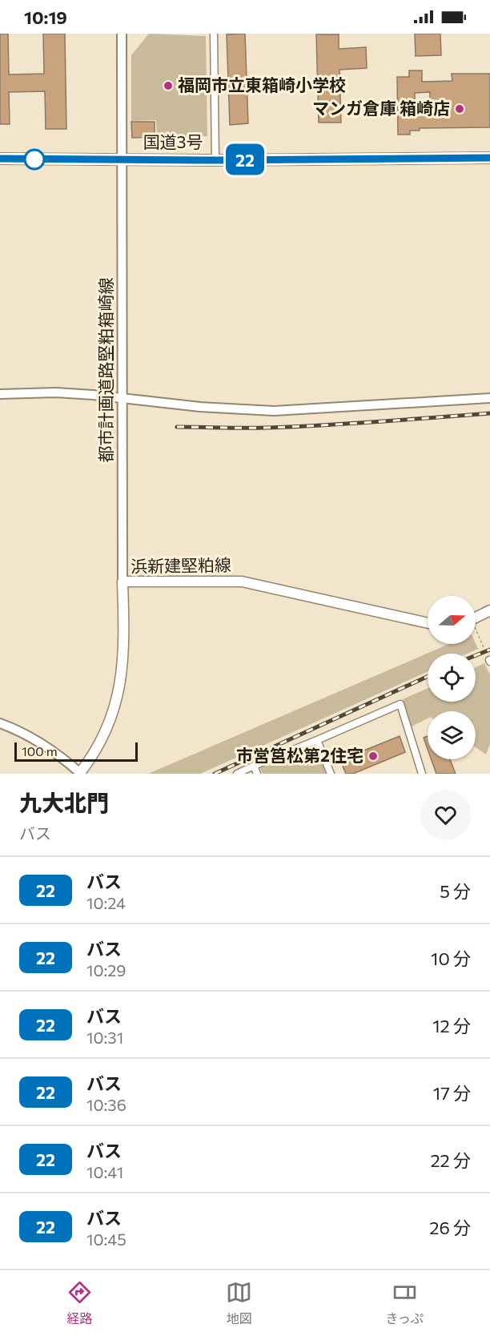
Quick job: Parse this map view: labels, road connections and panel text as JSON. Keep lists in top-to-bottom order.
{
  "streets": {
    "highway": ["国道3号"],
    "main road": ["浜新建堅粕線"],
    "street": ["都市計画道路堅粕箱崎線"]
  },
  "crossings": [
    ["国道3号", "都市計画道路堅粕箱崎線"],
    ["都市計画道路堅粕箱崎線", "浜新建堅粕線"]
  ],
  "places": ["福岡市立東箱崎小学校", "マンガ倉庫 箱崎店", "市営筥松第2住宅"],
  "lines": ["bus line 22"],
  "scale_bar": "100 m",
  "north": "right",
  "page": {
    "status": "10:19",
    "on_map": "22",
    "scale": "100 m",
    "heading": ["九大北門", "バス"],
    "list": [
      {
        "mark": "22",
        "name": "バス",
        "note": "10:24",
        "value": "5 分"
      },
      {
        "mark": "22",
        "name": "バス",
        "note": "10:29",
        "value": "10 分"
      },
      {
        "mark": "22",
        "name": "バス",
        "note": "10:31",
        "value": "12 分"
      },
      {
        "mark": "22",
        "name": "バス",
        "note": "10:36",
        "value": "17 分"
      },
      {
        "mark": "22",
        "name": "バス",
        "note": "10:41",
        "value": "22 分"
      },
      {
        "mark": "22",
        "name": "バス",
        "note": "10:45",
        "value": "26 分"
      }
    ],
    "tabs": ["経路", "地図", "きっぷ"]
  }
}
